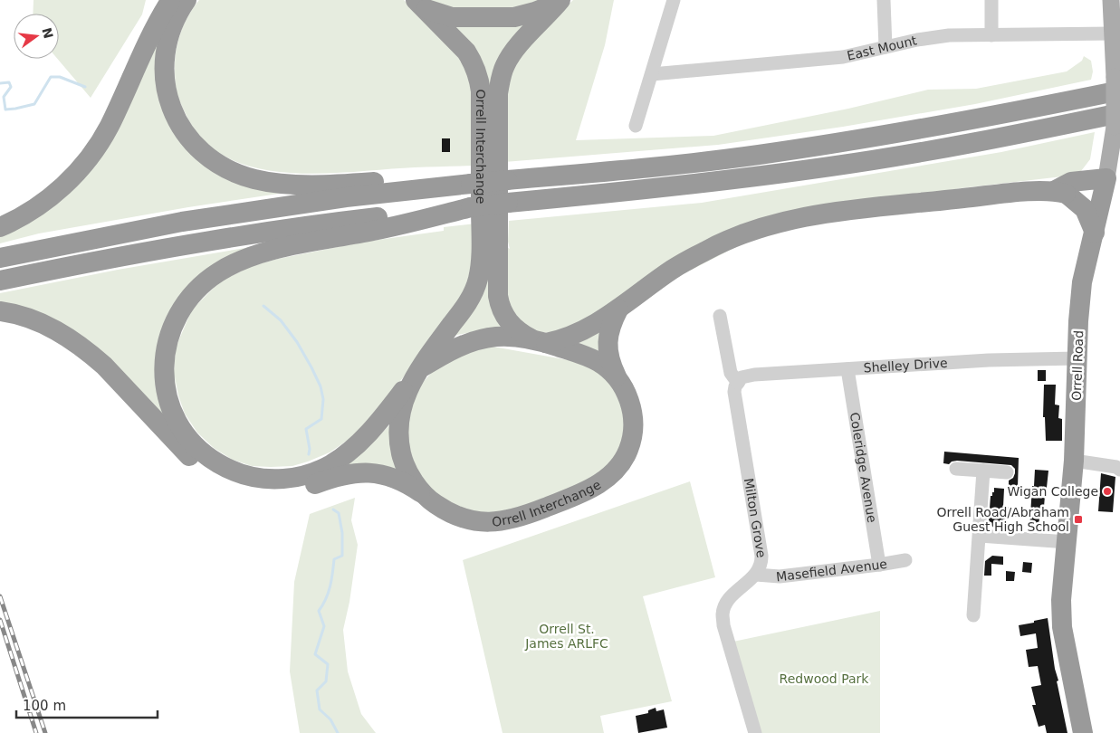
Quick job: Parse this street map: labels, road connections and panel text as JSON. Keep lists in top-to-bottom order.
{
  "streets": {
    "highway": ["Orrell Interchange", "Orrell Road"],
    "street": [
      "East Mount",
      "Shelley Drive",
      "Coleridge Avenue",
      "Milton Grove",
      "Masefield Avenue"
    ]
  },
  "crossings": [
    ["East Mount", "Orrell Road"],
    ["Shelley Drive", "Orrell Road"],
    ["Shelley Drive", "Coleridge Avenue"],
    ["Shelley Drive", "Milton Grove"],
    ["Coleridge Avenue", "Masefield Avenue"],
    ["Milton Grove", "Masefield Avenue"]
  ],
  "parks": ["Orrell St. James ARLFC", "Redwood Park"],
  "places": {
    "other": ["Wigan College"],
    "transit": ["Orrell Road/Abraham Guest High School"]
  },
  "scale_bar": "100 m",
  "north": "right"
}
